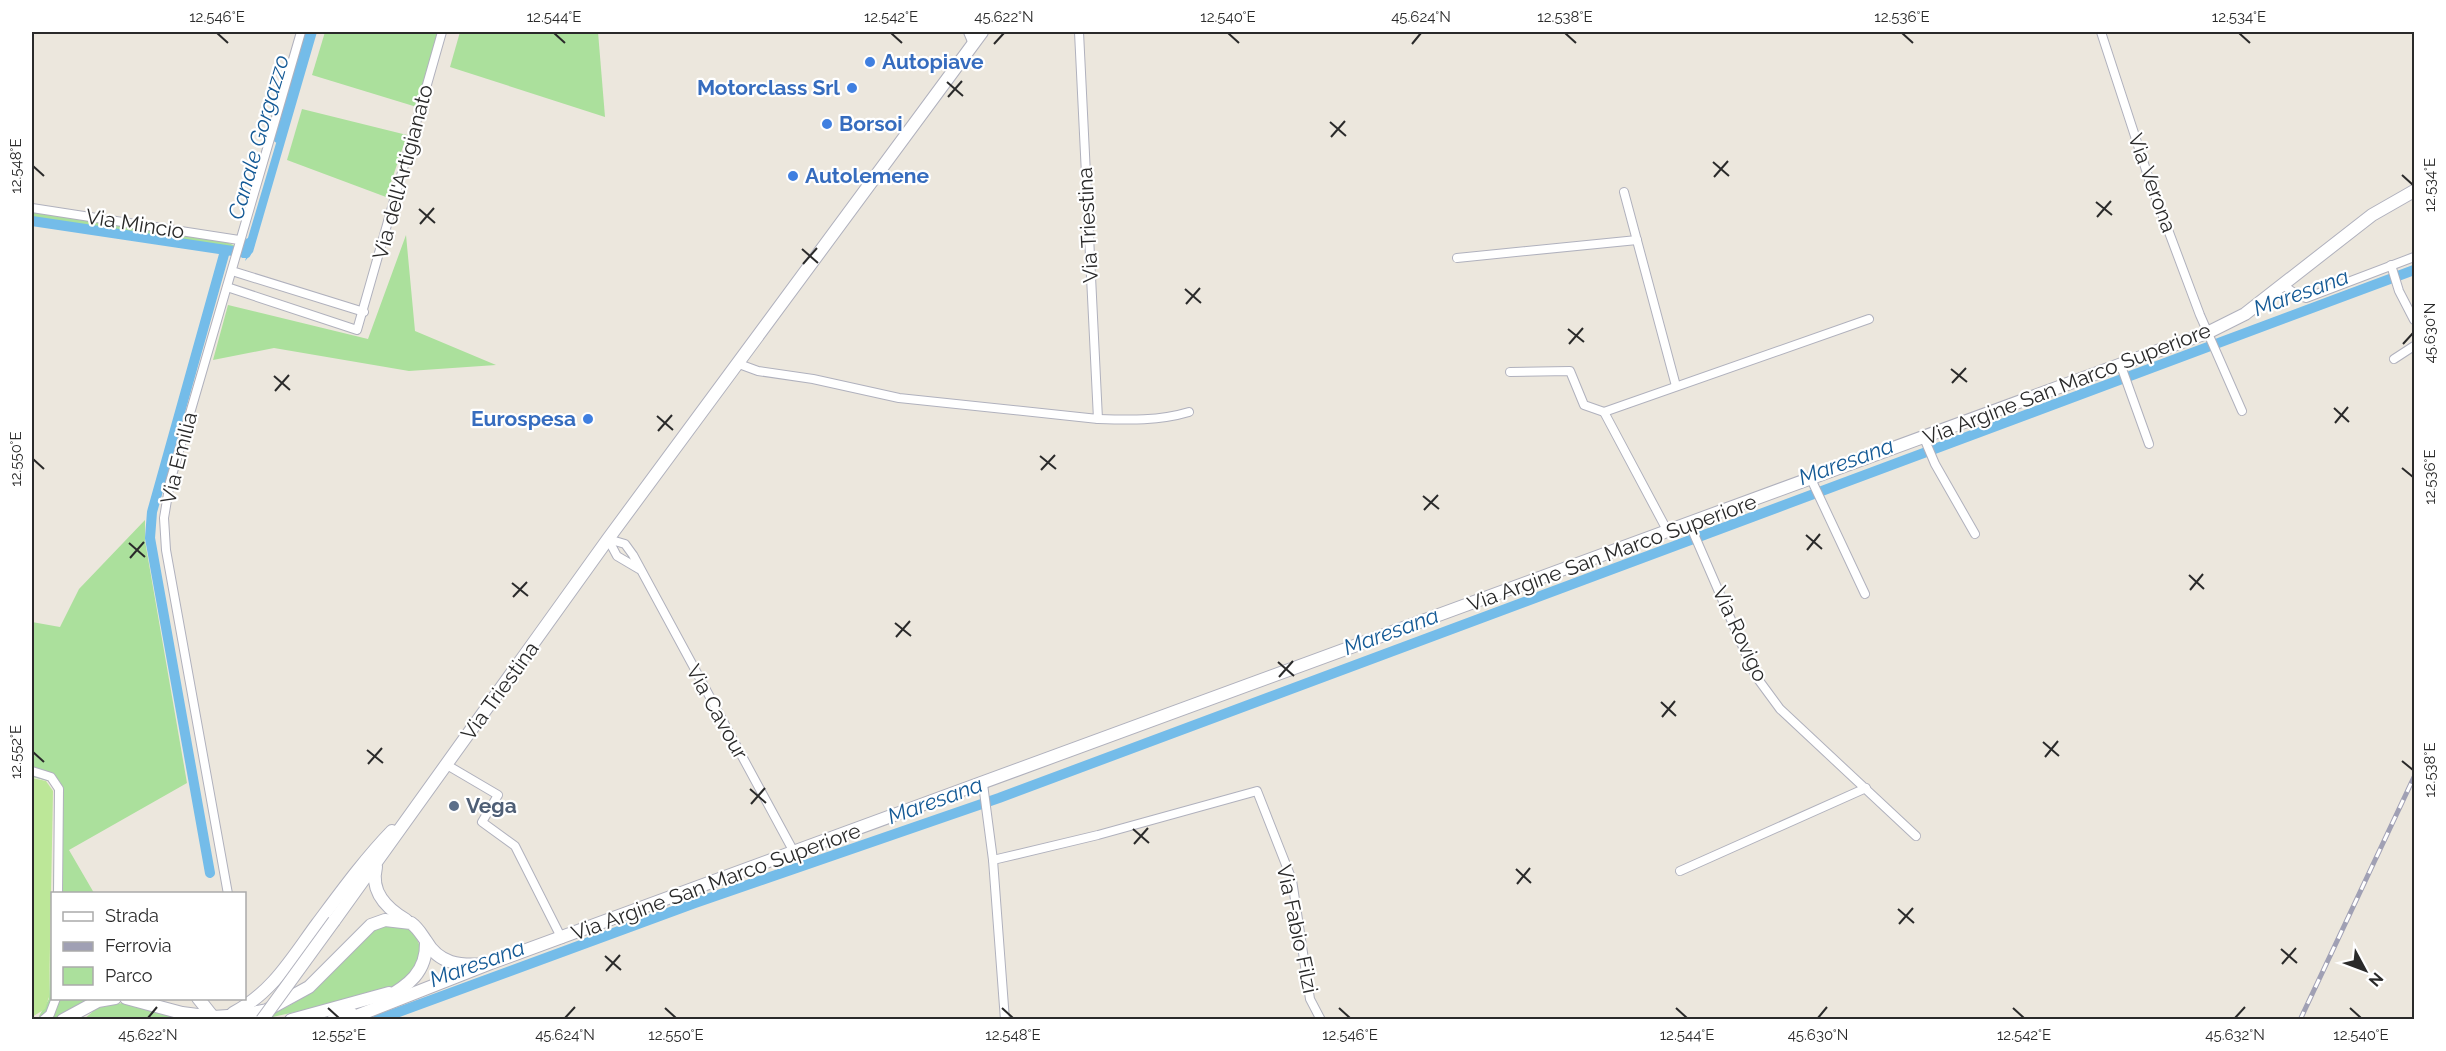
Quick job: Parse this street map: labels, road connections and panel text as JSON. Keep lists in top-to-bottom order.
{
  "streets": {
    "street": [
      "Via dell'Artigianato",
      "Via Verona",
      "Via Mincio",
      "Via Triestina",
      "Via Argine San Marco Superiore",
      "Via Emilia",
      "Via Rovigo",
      "Via Cavour",
      "Via Fabio Filzi"
    ]
  },
  "crossings": [
    ["Via Verona", "Via Argine San Marco Superiore"],
    ["Via Mincio", "Via Emilia"],
    ["Via Triestina", "Via Cavour"],
    ["Via Argine San Marco Superiore", "Via Rovigo"],
    ["Via Argine San Marco Superiore", "Via Cavour"]
  ],
  "water": ["Canale Gorgazzo", "Maresana"],
  "places": [
    "Autopiave",
    "Motorclass Srl",
    "Borsoi",
    "Autolemene",
    "Eurospesa",
    "Vega"
  ],
  "legend": ["Strada", "Ferrovia", "Parco"],
  "north": "bottom right",
  "coordinates": [
    "12.546°E",
    "12.544°E",
    "12.542°E",
    "45.622°N",
    "12.540°E",
    "45.624°N",
    "12.538°E",
    "12.536°E",
    "12.534°E",
    "12.548°E",
    "45.630°N",
    "12.550°E",
    "12.552°E",
    "45.632°N"
  ]
}
